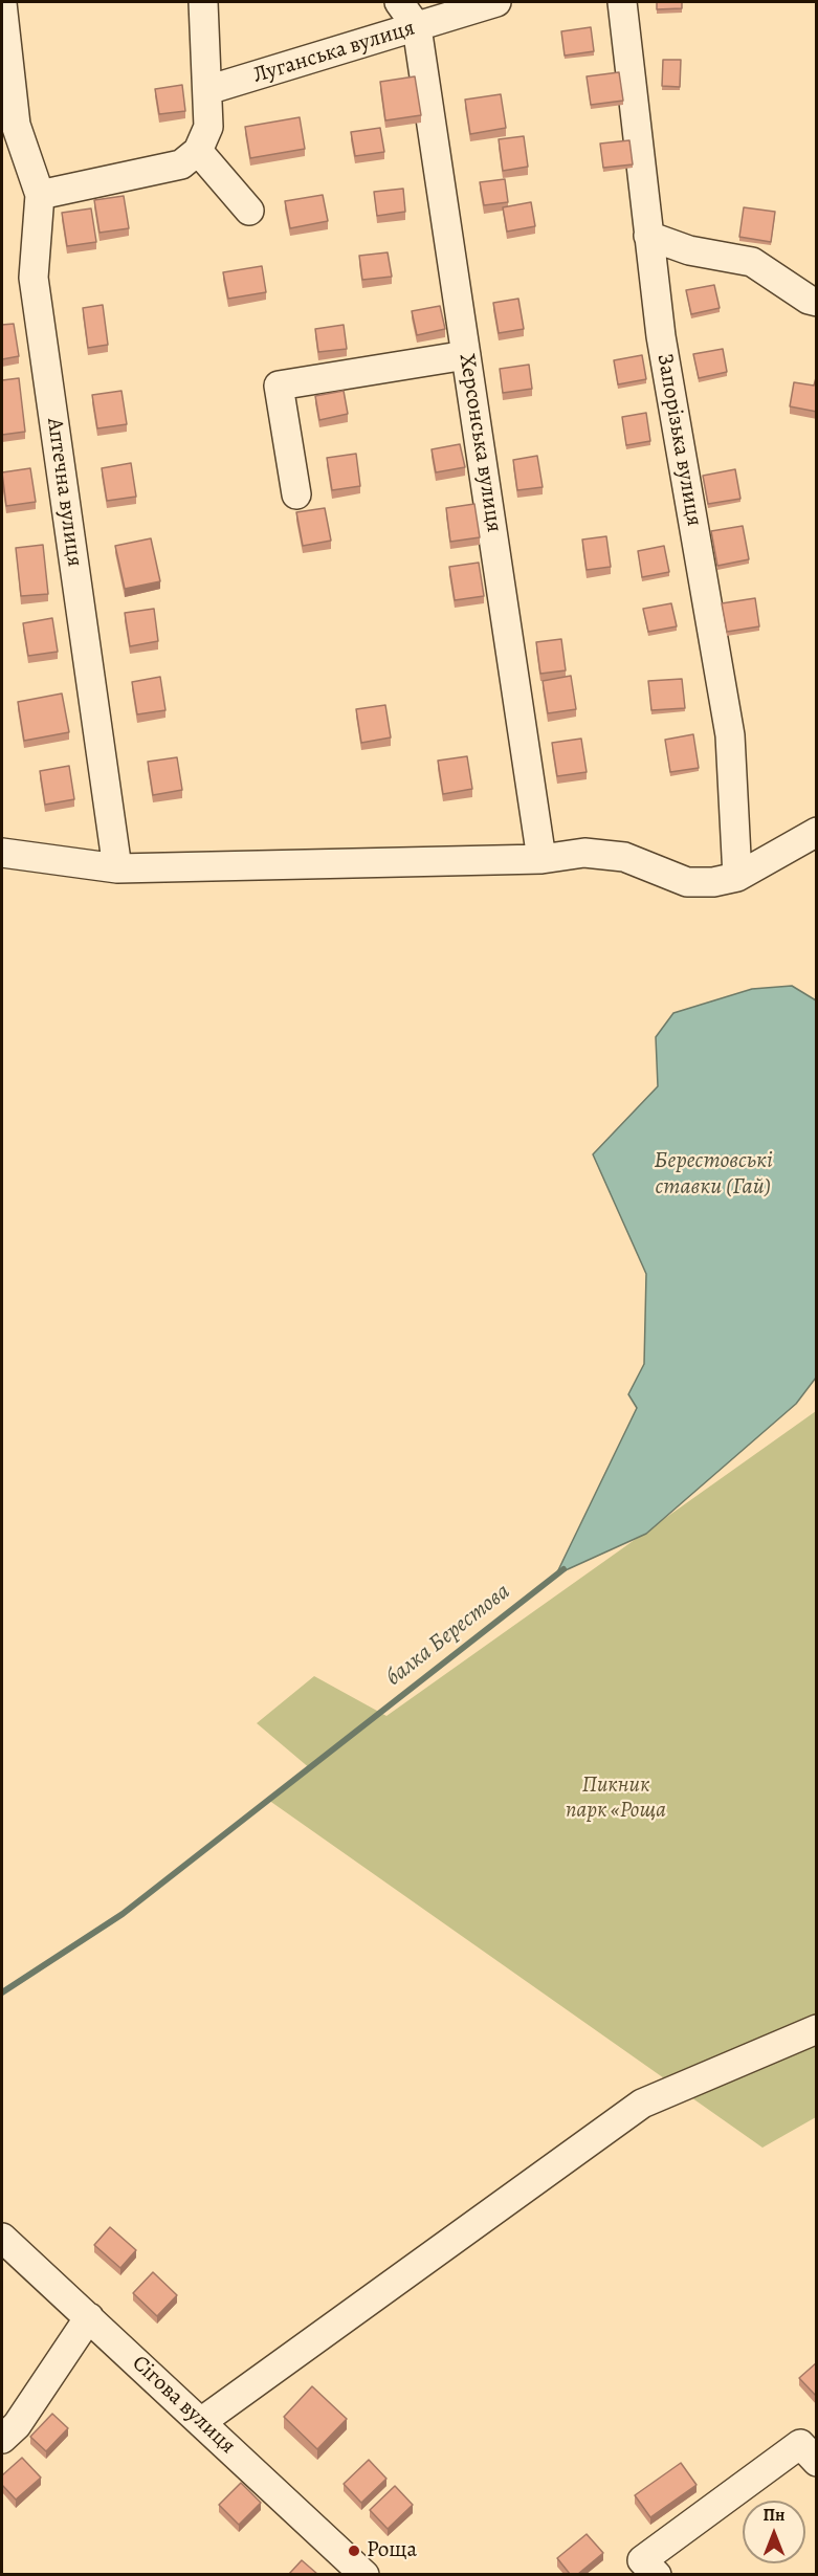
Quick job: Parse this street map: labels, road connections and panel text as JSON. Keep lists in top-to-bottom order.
{
  "streets": {
    "street": [
      "Луганська вулиця",
      "Запорізька вулиця",
      "Херсонська вулиця",
      "Аптечна вулиця",
      "Сігова вулиця"
    ]
  },
  "crossings": [
    ["Луганська вулиця", "Херсонська вулиця"]
  ],
  "water": ["Берестовські ставки (Гай)", "балка Берестова"],
  "parks": ["Пикник парк «Роща"],
  "places": ["Роща"],
  "north": "top"
}
